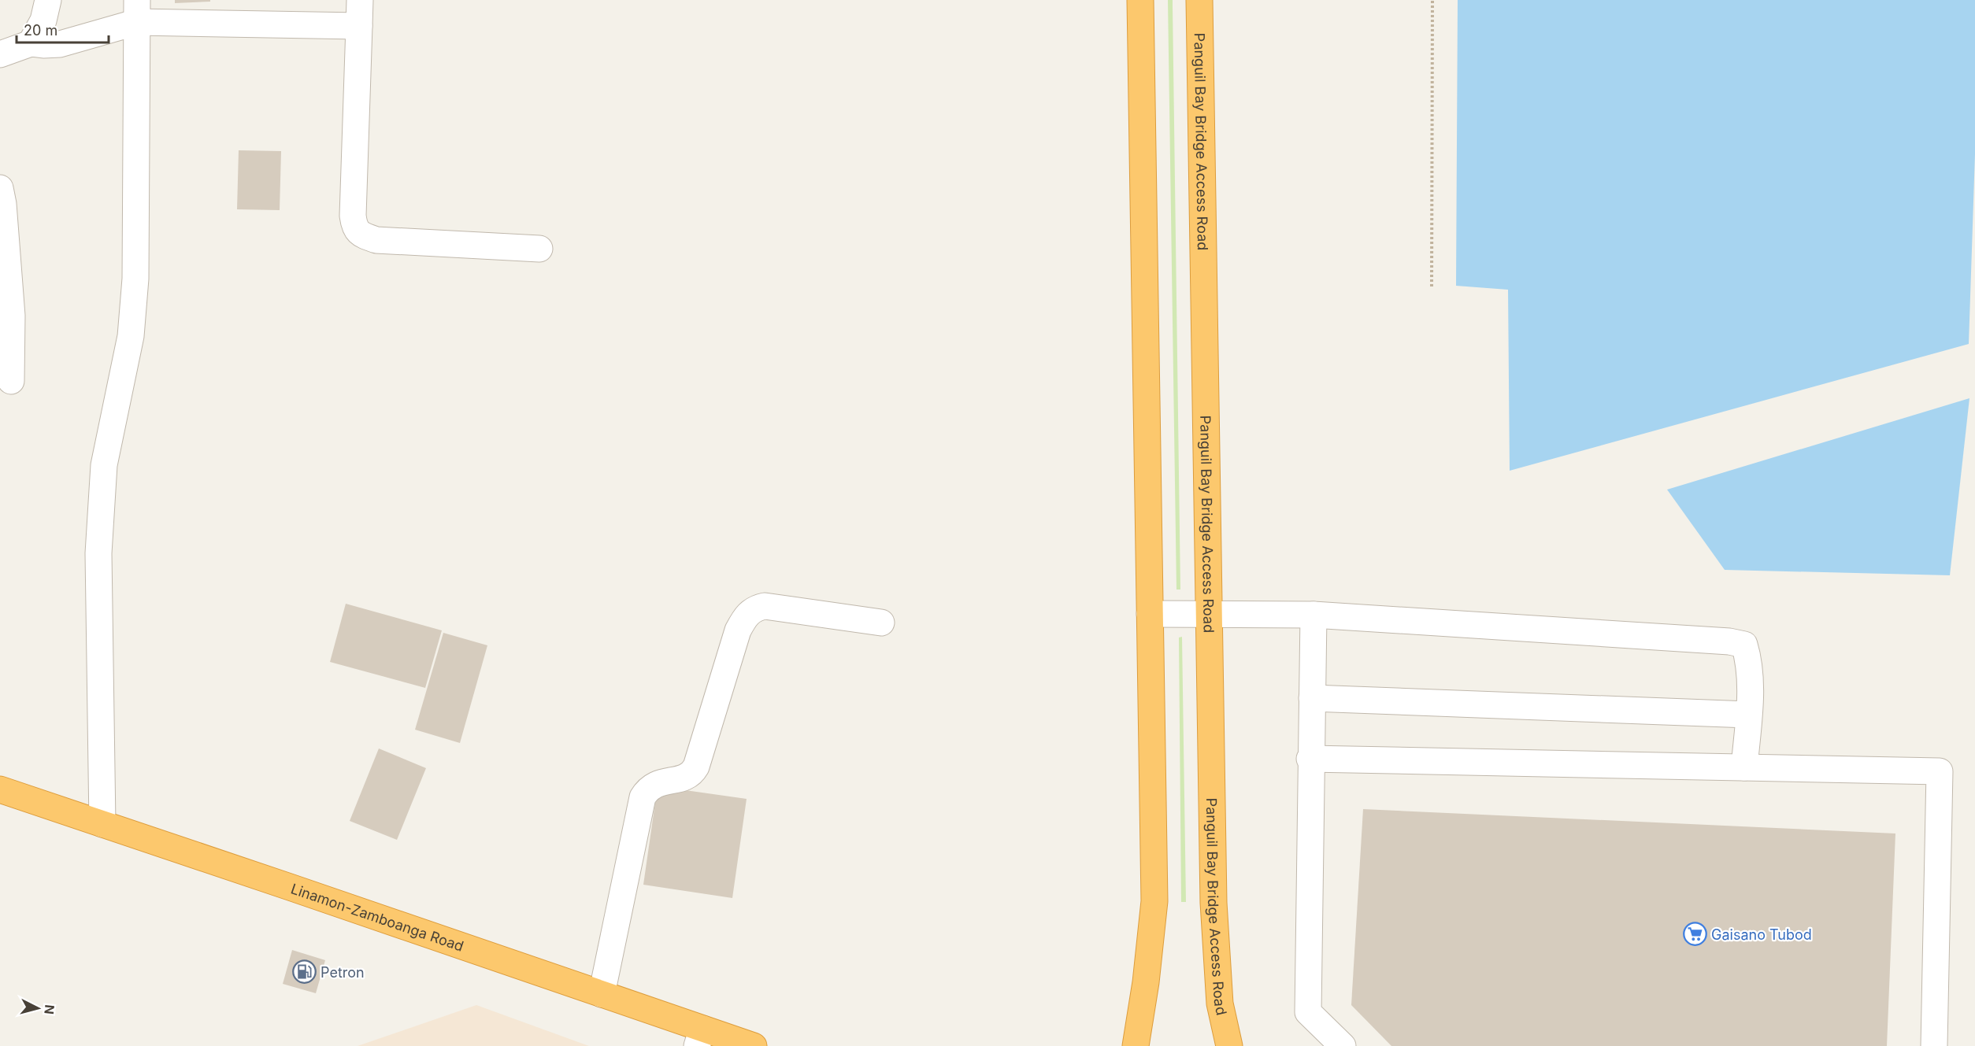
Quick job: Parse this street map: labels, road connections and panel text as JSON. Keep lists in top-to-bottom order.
{
  "streets": {
    "highway": ["Panguil Bay Bridge Access Road", "Linamon-Zamboanga Road"]
  },
  "places": {
    "supermarket": ["Gaisano Tubod"],
    "fuel station": ["Petron"]
  },
  "scale_bar": "20 m",
  "north": "right"
}
